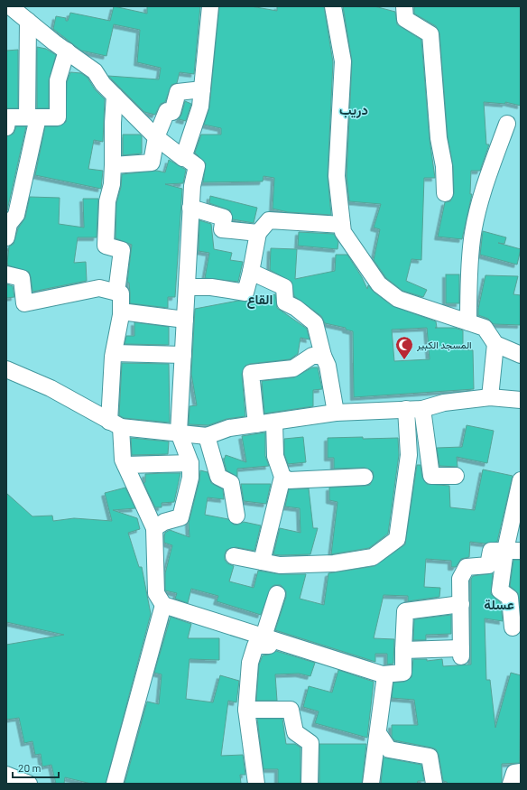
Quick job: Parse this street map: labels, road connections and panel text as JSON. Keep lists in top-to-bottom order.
{
  "districts": ["دريب", "القاع", "عسلة"],
  "places": {
    "mosque": ["المسجد الكبير"]
  },
  "scale_bar": "20 m"
}
